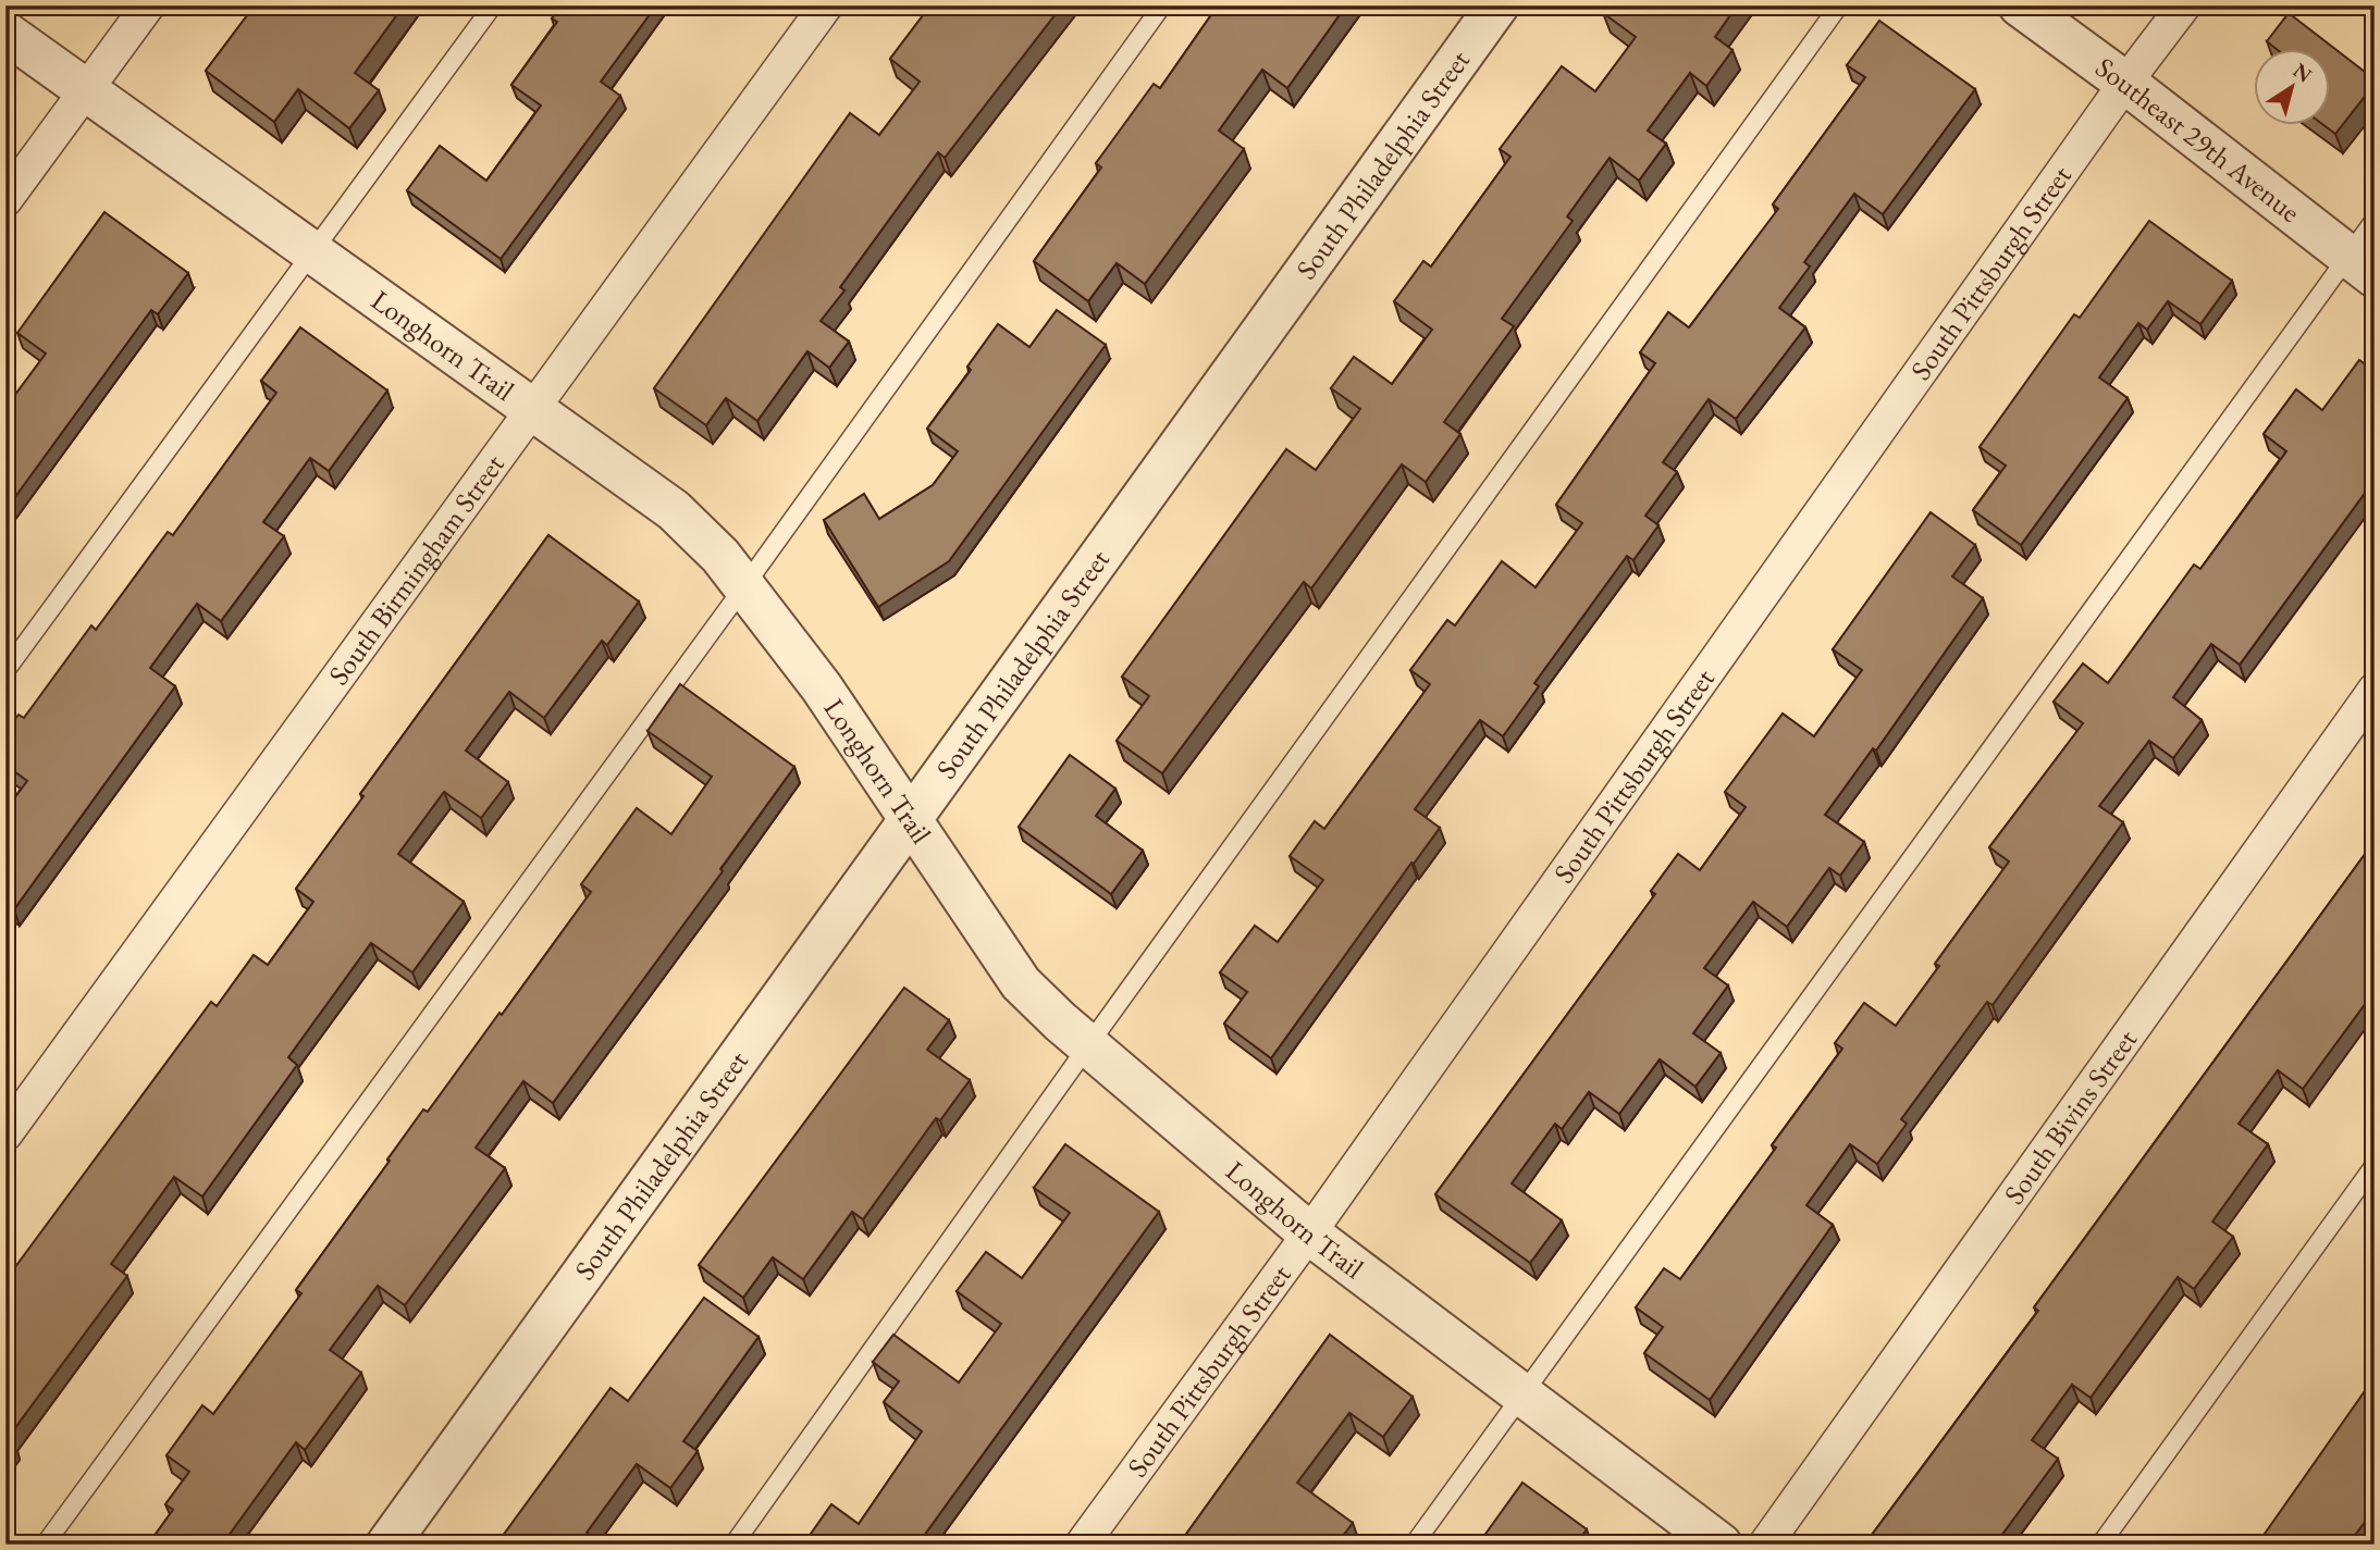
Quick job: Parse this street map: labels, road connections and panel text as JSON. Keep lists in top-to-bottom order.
{
  "streets": {
    "street": [
      "Southeast 29th Avenue",
      "South Philadelphia Street",
      "South Pittsburgh Street",
      "Longhorn Trail",
      "South Birmingham Street",
      "South Bivins Street"
    ]
  },
  "crossings": [
    ["Southeast 29th Avenue", "South Pittsburgh Street"],
    ["South Philadelphia Street", "Longhorn Trail"],
    ["South Pittsburgh Street", "Longhorn Trail"],
    ["Longhorn Trail", "South Birmingham Street"]
  ],
  "north": "top right"
}
